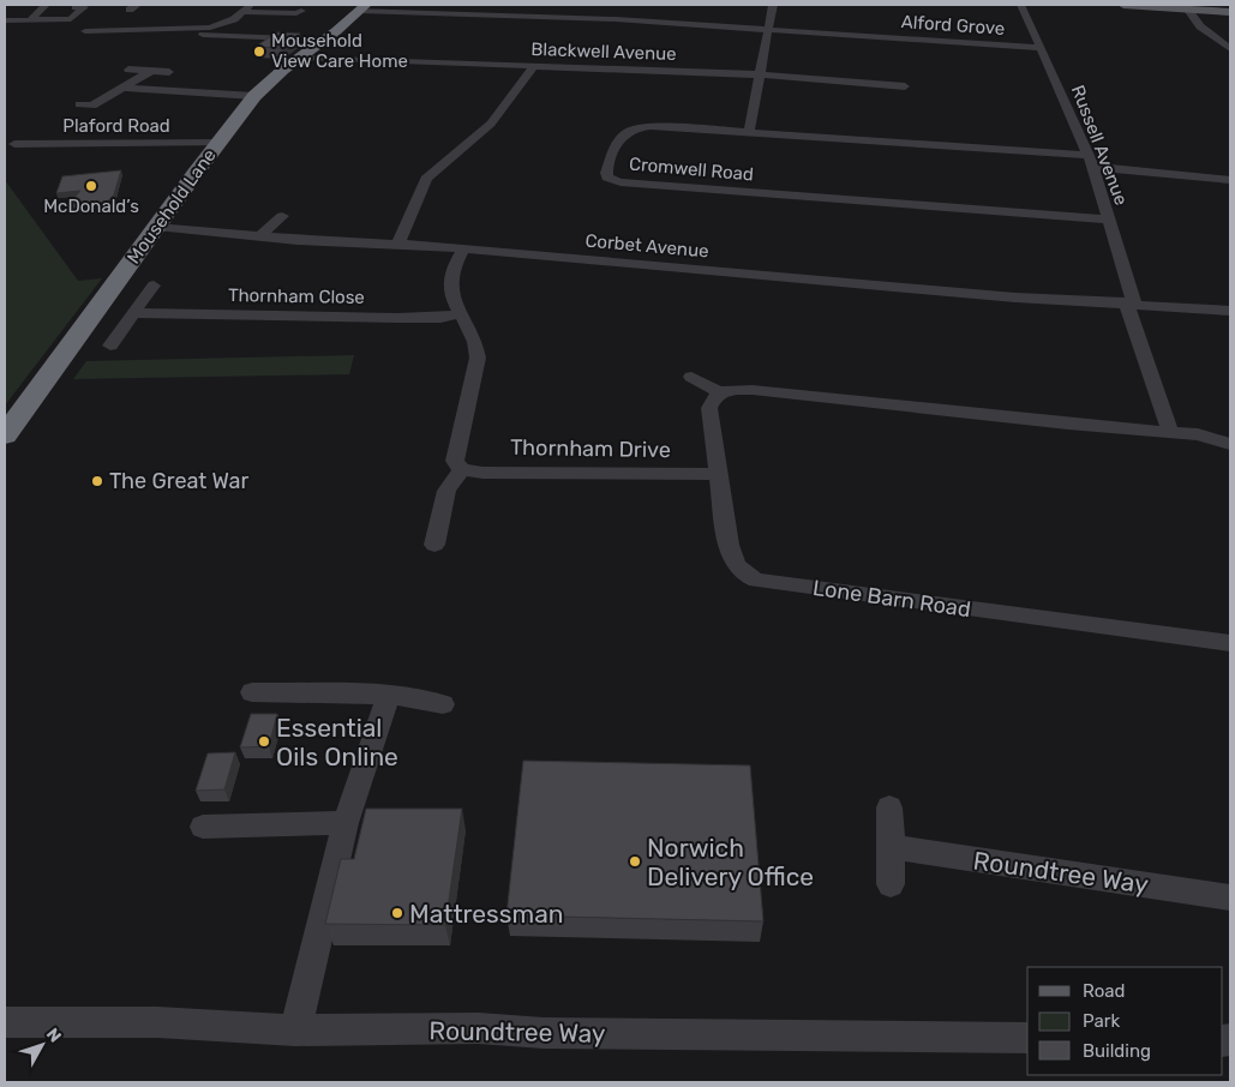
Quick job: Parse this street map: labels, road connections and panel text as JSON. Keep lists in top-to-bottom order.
{
  "streets": {
    "highway": ["Mousehold Lane"],
    "street": [
      "Alford Grove",
      "Blackwell Avenue",
      "Plaford Road",
      "Russell Avenue",
      "Cromwell Road",
      "Corbet Avenue",
      "Thornham Close",
      "Thornham Drive",
      "Lone Barn Road",
      "Roundtree Way"
    ]
  },
  "crossings": [
    ["Alford Grove", "Russell Avenue"],
    ["Alford Grove", "Mousehold Lane"],
    ["Blackwell Avenue", "Mousehold Lane"],
    ["Plaford Road", "Mousehold Lane"],
    ["Russell Avenue", "Cromwell Road"],
    ["Russell Avenue", "Corbet Avenue"],
    ["Mousehold Lane", "Corbet Avenue"],
    ["Thornham Drive", "Lone Barn Road"]
  ],
  "places": [
    "Mousehold View Care Home",
    "McDonald’s",
    "The Great War",
    "Essential Oils Online",
    "Norwich Delivery Office",
    "Mattressman"
  ],
  "legend": ["Road", "Park", "Building"],
  "north": "top right"
}
